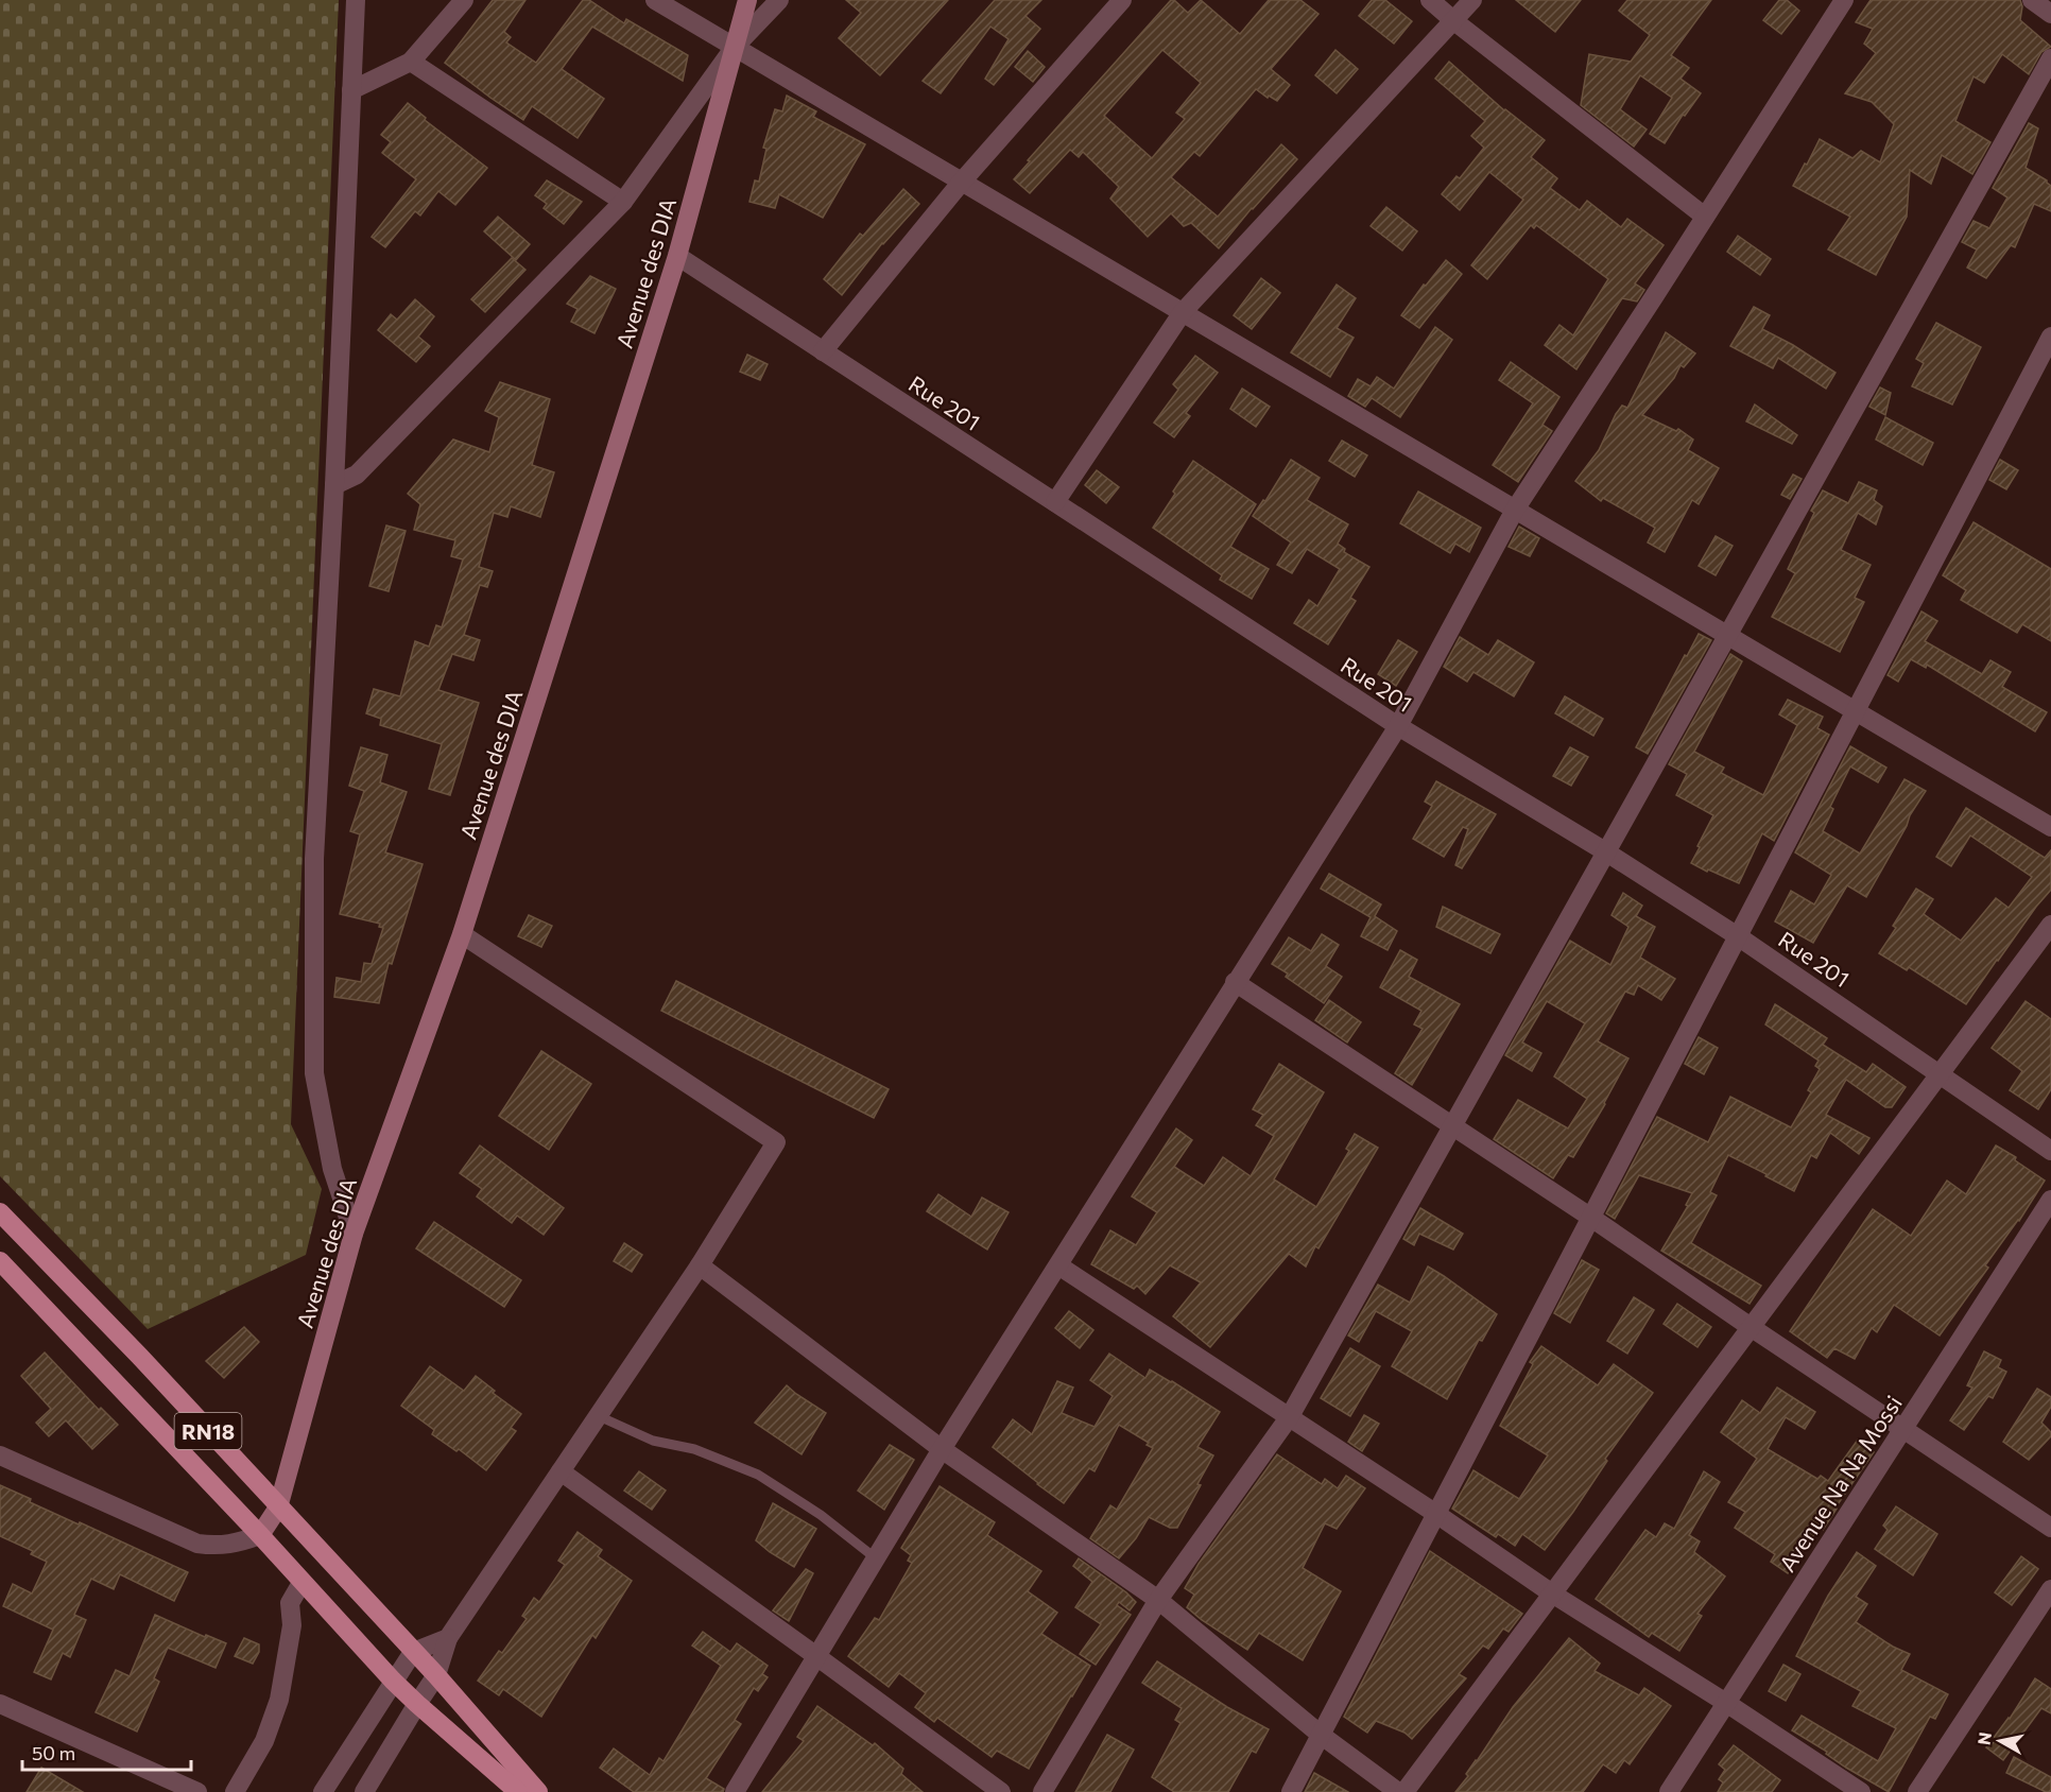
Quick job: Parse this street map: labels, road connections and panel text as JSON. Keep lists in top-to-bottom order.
{
  "streets": {
    "main road": ["RN18"],
    "street": ["Avenue des DIA", "Rue 201", "Avenue Na Na Mossi"]
  },
  "crossings": [
    ["Avenue des DIA", "Rue 201"],
    ["Avenue des DIA", "RN18"]
  ],
  "scale_bar": "50 m",
  "north": "left"
}
